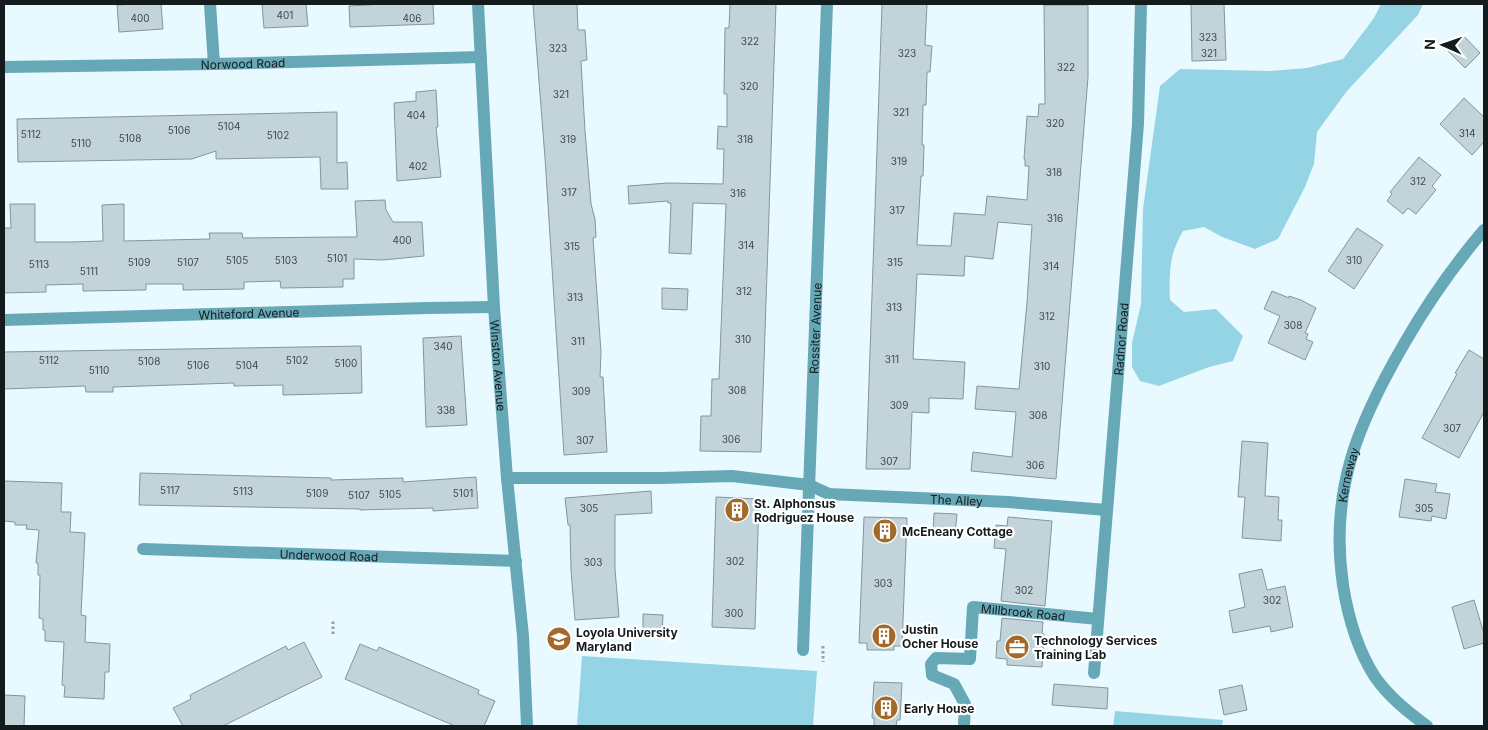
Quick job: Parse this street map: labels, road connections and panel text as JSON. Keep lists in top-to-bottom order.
{
  "streets": {
    "street": [
      "Norwood Road",
      "Whiteford Avenue",
      "Rossiter Avenue",
      "Radnor Road",
      "Winston Avenue",
      "Kerneway",
      "The Alley",
      "Underwood Road",
      "Millbrook Road"
    ]
  },
  "crossings": [
    ["Norwood Road", "Winston Avenue"],
    ["Whiteford Avenue", "Winston Avenue"],
    ["Rossiter Avenue", "The Alley"],
    ["Radnor Road", "The Alley"],
    ["Radnor Road", "Millbrook Road"],
    ["Winston Avenue", "The Alley"],
    ["Winston Avenue", "Underwood Road"]
  ],
  "places": {
    "building": [
      "St. Alphonsus Rodriguez House",
      "McEneany Cottage",
      "Justin Ocher House",
      "Early House"
    ],
    "school or university": ["Loyola University Maryland"],
    "office": ["Technology Services Training Lab"]
  },
  "house_numbers": [
    "401",
    "400",
    "406",
    "323",
    "322",
    "323",
    "323",
    "321",
    "322",
    "320",
    "321",
    "321",
    "404",
    "320",
    "5104",
    "5106",
    "314",
    "5112",
    "5102",
    "5108",
    "319",
    "318",
    "5110",
    "319",
    "402",
    "318",
    "312",
    "317",
    "316",
    "317",
    "316",
    "400",
    "314",
    "315",
    "5101",
    "5105",
    "5103",
    "310",
    "5109",
    "5107",
    "315",
    "5113",
    "314",
    "5111",
    "312",
    "313",
    "313",
    "312",
    "308",
    "310",
    "311",
    "340",
    "311",
    "5112",
    "5102",
    "5108",
    "5100",
    "5106",
    "5104",
    "310",
    "5110",
    "308",
    "309",
    "309",
    "338",
    "308",
    "307",
    "306",
    "307",
    "307",
    "306",
    "5117",
    "5113",
    "5109",
    "5101",
    "5105",
    "5107",
    "305",
    "305",
    "302",
    "303",
    "303",
    "302",
    "302",
    "300"
  ],
  "north": "left"
}
